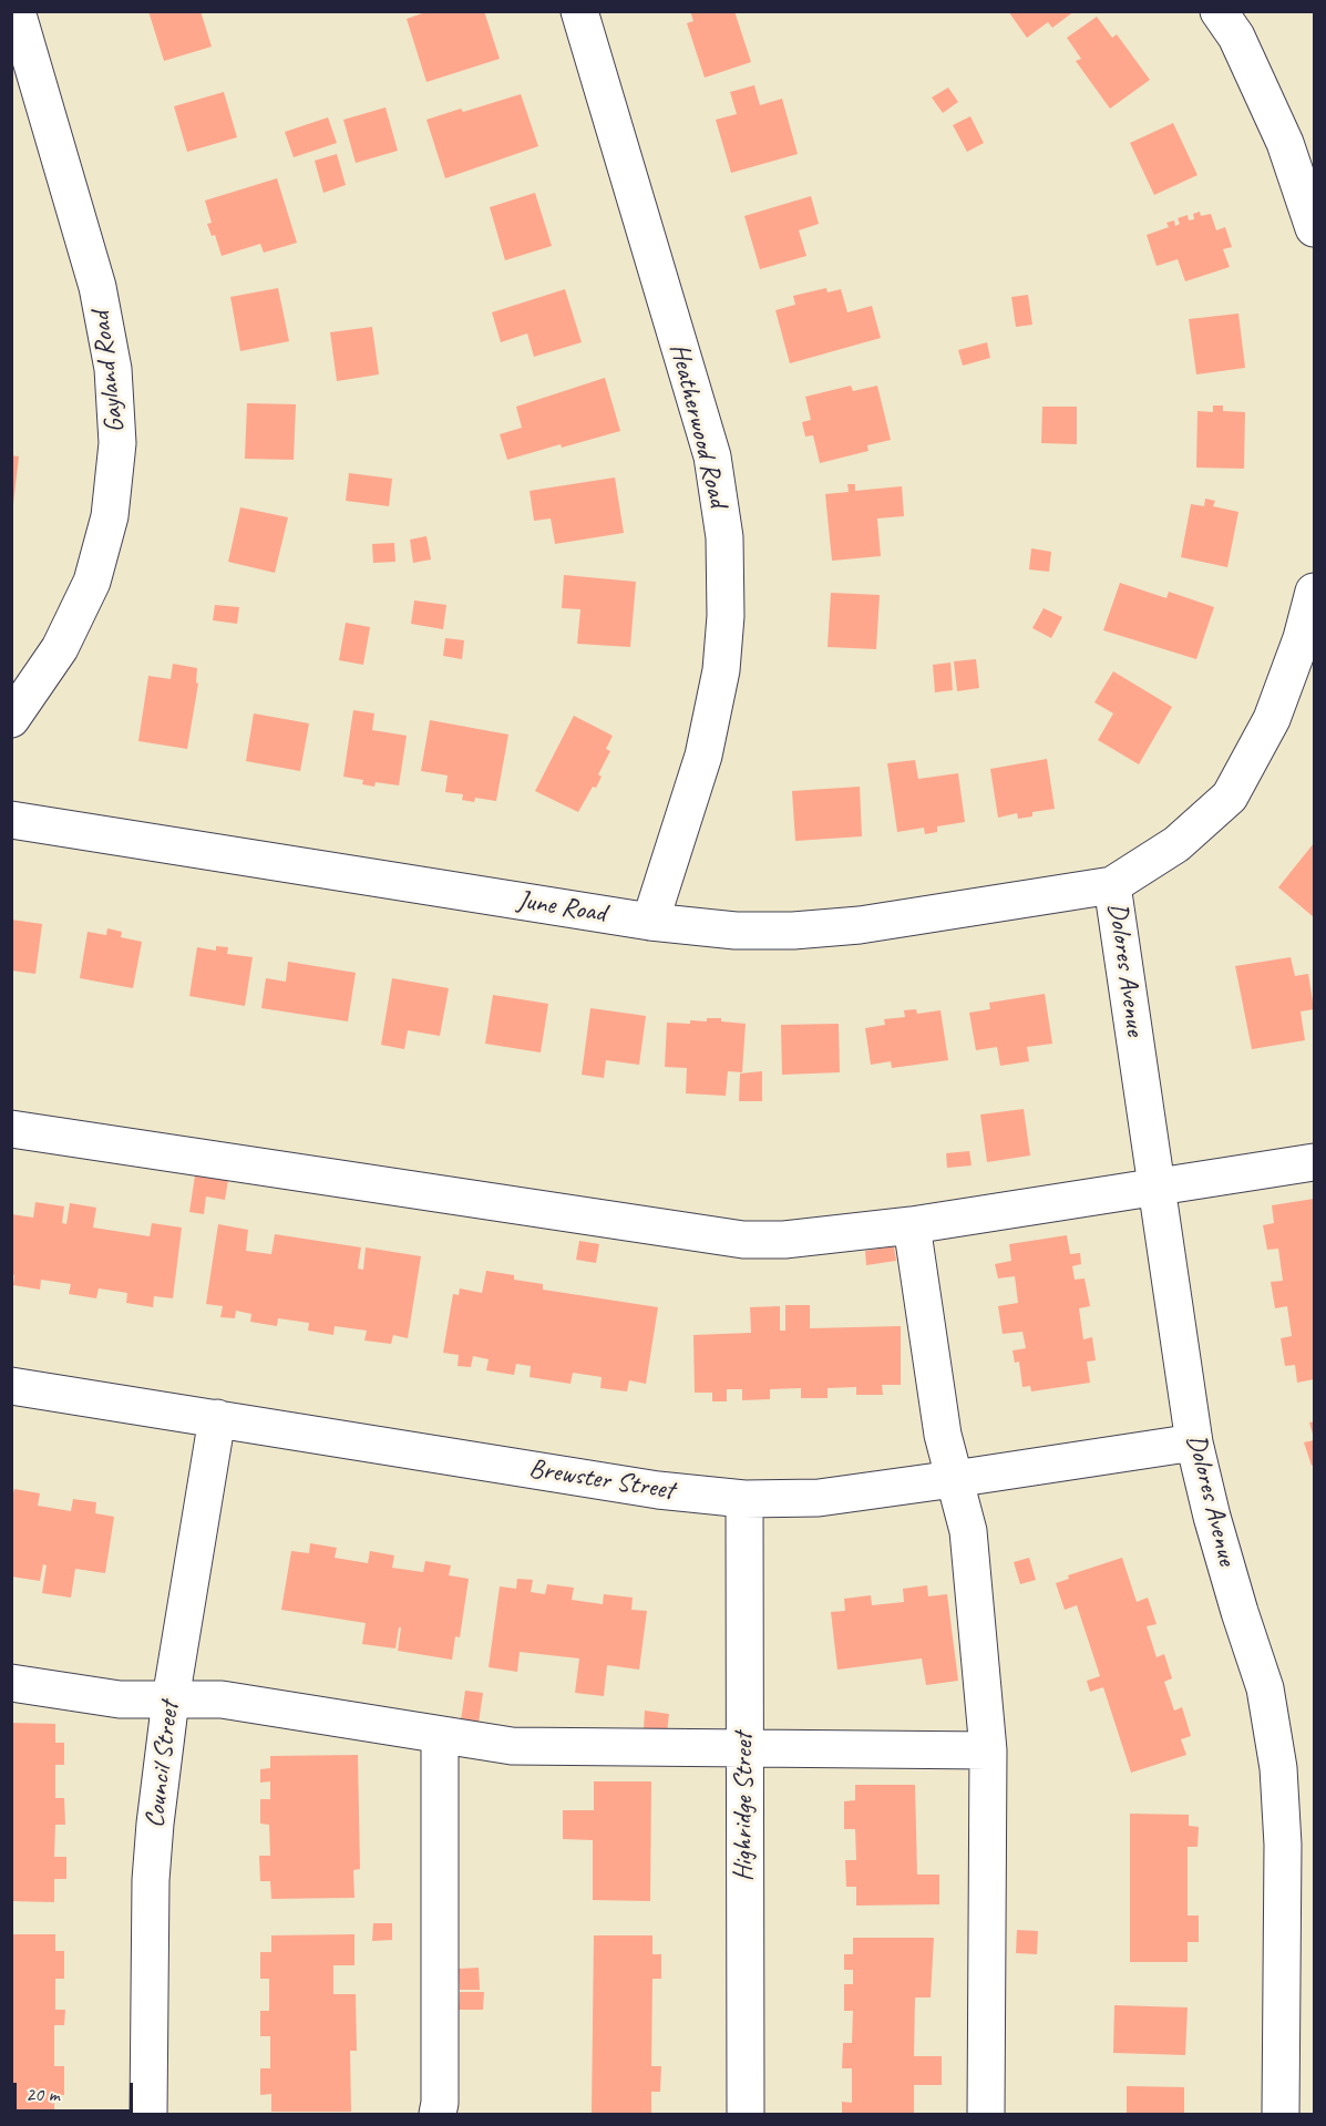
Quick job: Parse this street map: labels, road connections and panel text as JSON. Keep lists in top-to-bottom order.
{
  "streets": {
    "street": [
      "Gayland Road",
      "Heatherwood Road",
      "June Road",
      "Dolores Avenue",
      "Brewster Street",
      "Council Street",
      "Highridge Street"
    ]
  },
  "crossings": [
    ["Heatherwood Road", "June Road"],
    ["June Road", "Dolores Avenue"],
    ["Dolores Avenue", "Brewster Street"],
    ["Brewster Street", "Council Street"],
    ["Brewster Street", "Highridge Street"]
  ],
  "scale_bar": "20 m"
}
